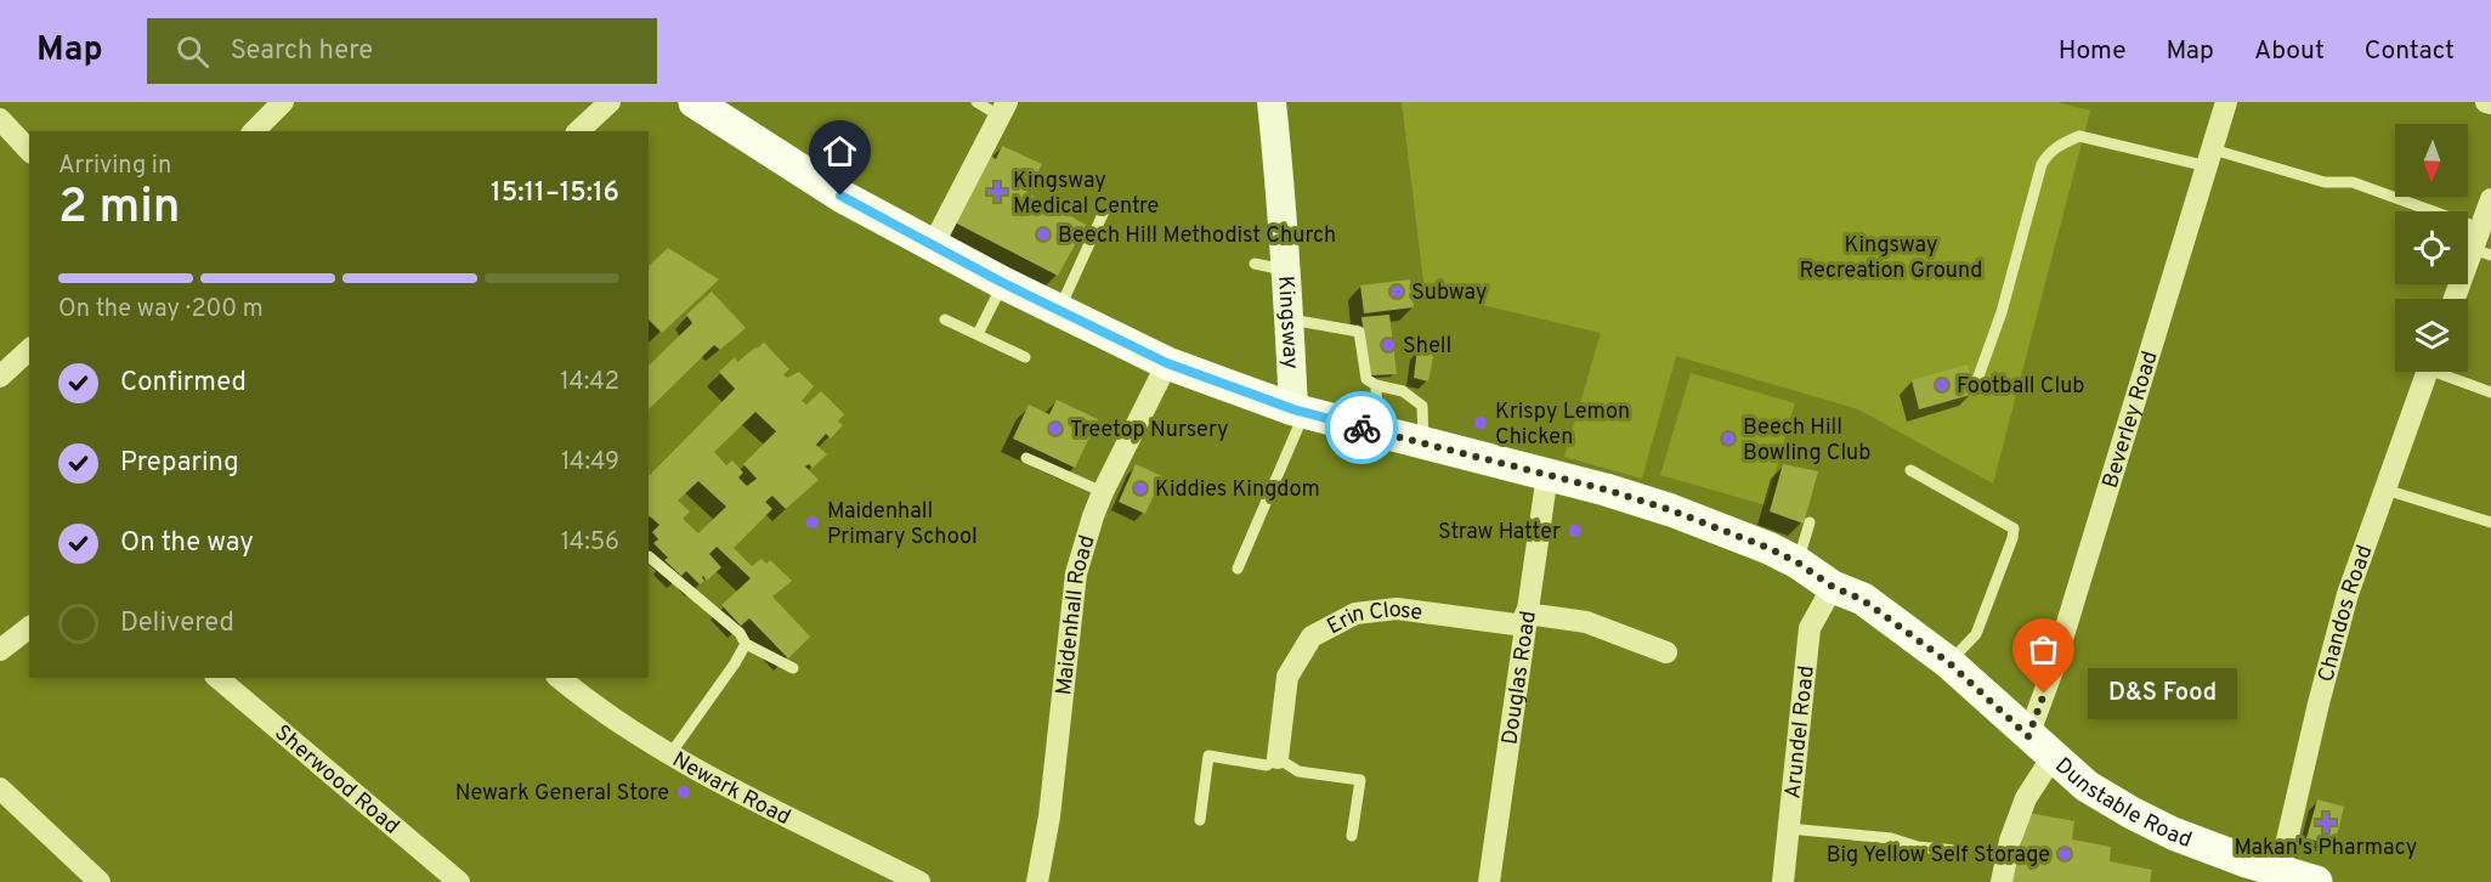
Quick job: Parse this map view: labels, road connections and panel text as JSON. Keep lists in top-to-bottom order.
{
  "streets": {
    "main road": ["Dunstable Road"],
    "street": [
      "Kingsway",
      "Beverley Road",
      "Chandos Road",
      "Maidenhall Road",
      "Erin Close",
      "Douglas Road",
      "Arundel Road",
      "Sherwood Road",
      "Newark Road"
    ]
  },
  "crossings": [
    ["Kingsway", "Dunstable Road"],
    ["Beverley Road", "Dunstable Road"],
    ["Chandos Road", "Dunstable Road"],
    ["Maidenhall Road", "Dunstable Road"],
    ["Erin Close", "Douglas Road"],
    ["Douglas Road", "Dunstable Road"],
    ["Arundel Road", "Dunstable Road"]
  ],
  "parks": ["Kingsway Recreation Ground"],
  "places": {
    "health": ["Kingsway Medical Centre", "Makan's Pharmacy"],
    "other": [
      "Beech Hill Methodist Church",
      "Subway",
      "Shell",
      "Football Club",
      "Krispy Lemon Chicken",
      "Treetop Nursery",
      "Beech Hill Bowling Club",
      "Kiddies Kingdom",
      "Maidenhall Primary School",
      "Straw Hatter",
      "D&S Food",
      "Newark General Store",
      "Big Yellow Self Storage"
    ]
  },
  "north": "bottom",
  "page": {
    "header": "Map",
    "search": "Search here",
    "nav": [
      "Home",
      "Map",
      "About",
      "Contact"
    ],
    "heading": ["2 min", "Arriving in", "15:11–15:16"],
    "bar": "On the way · 200 m",
    "list": [
      ["Confirmed", "14:42"],
      ["Preparing", "14:49"],
      ["On the way", "14:56"],
      "Delivered"
    ],
    "bubble": "D&S Food"
  }
}
